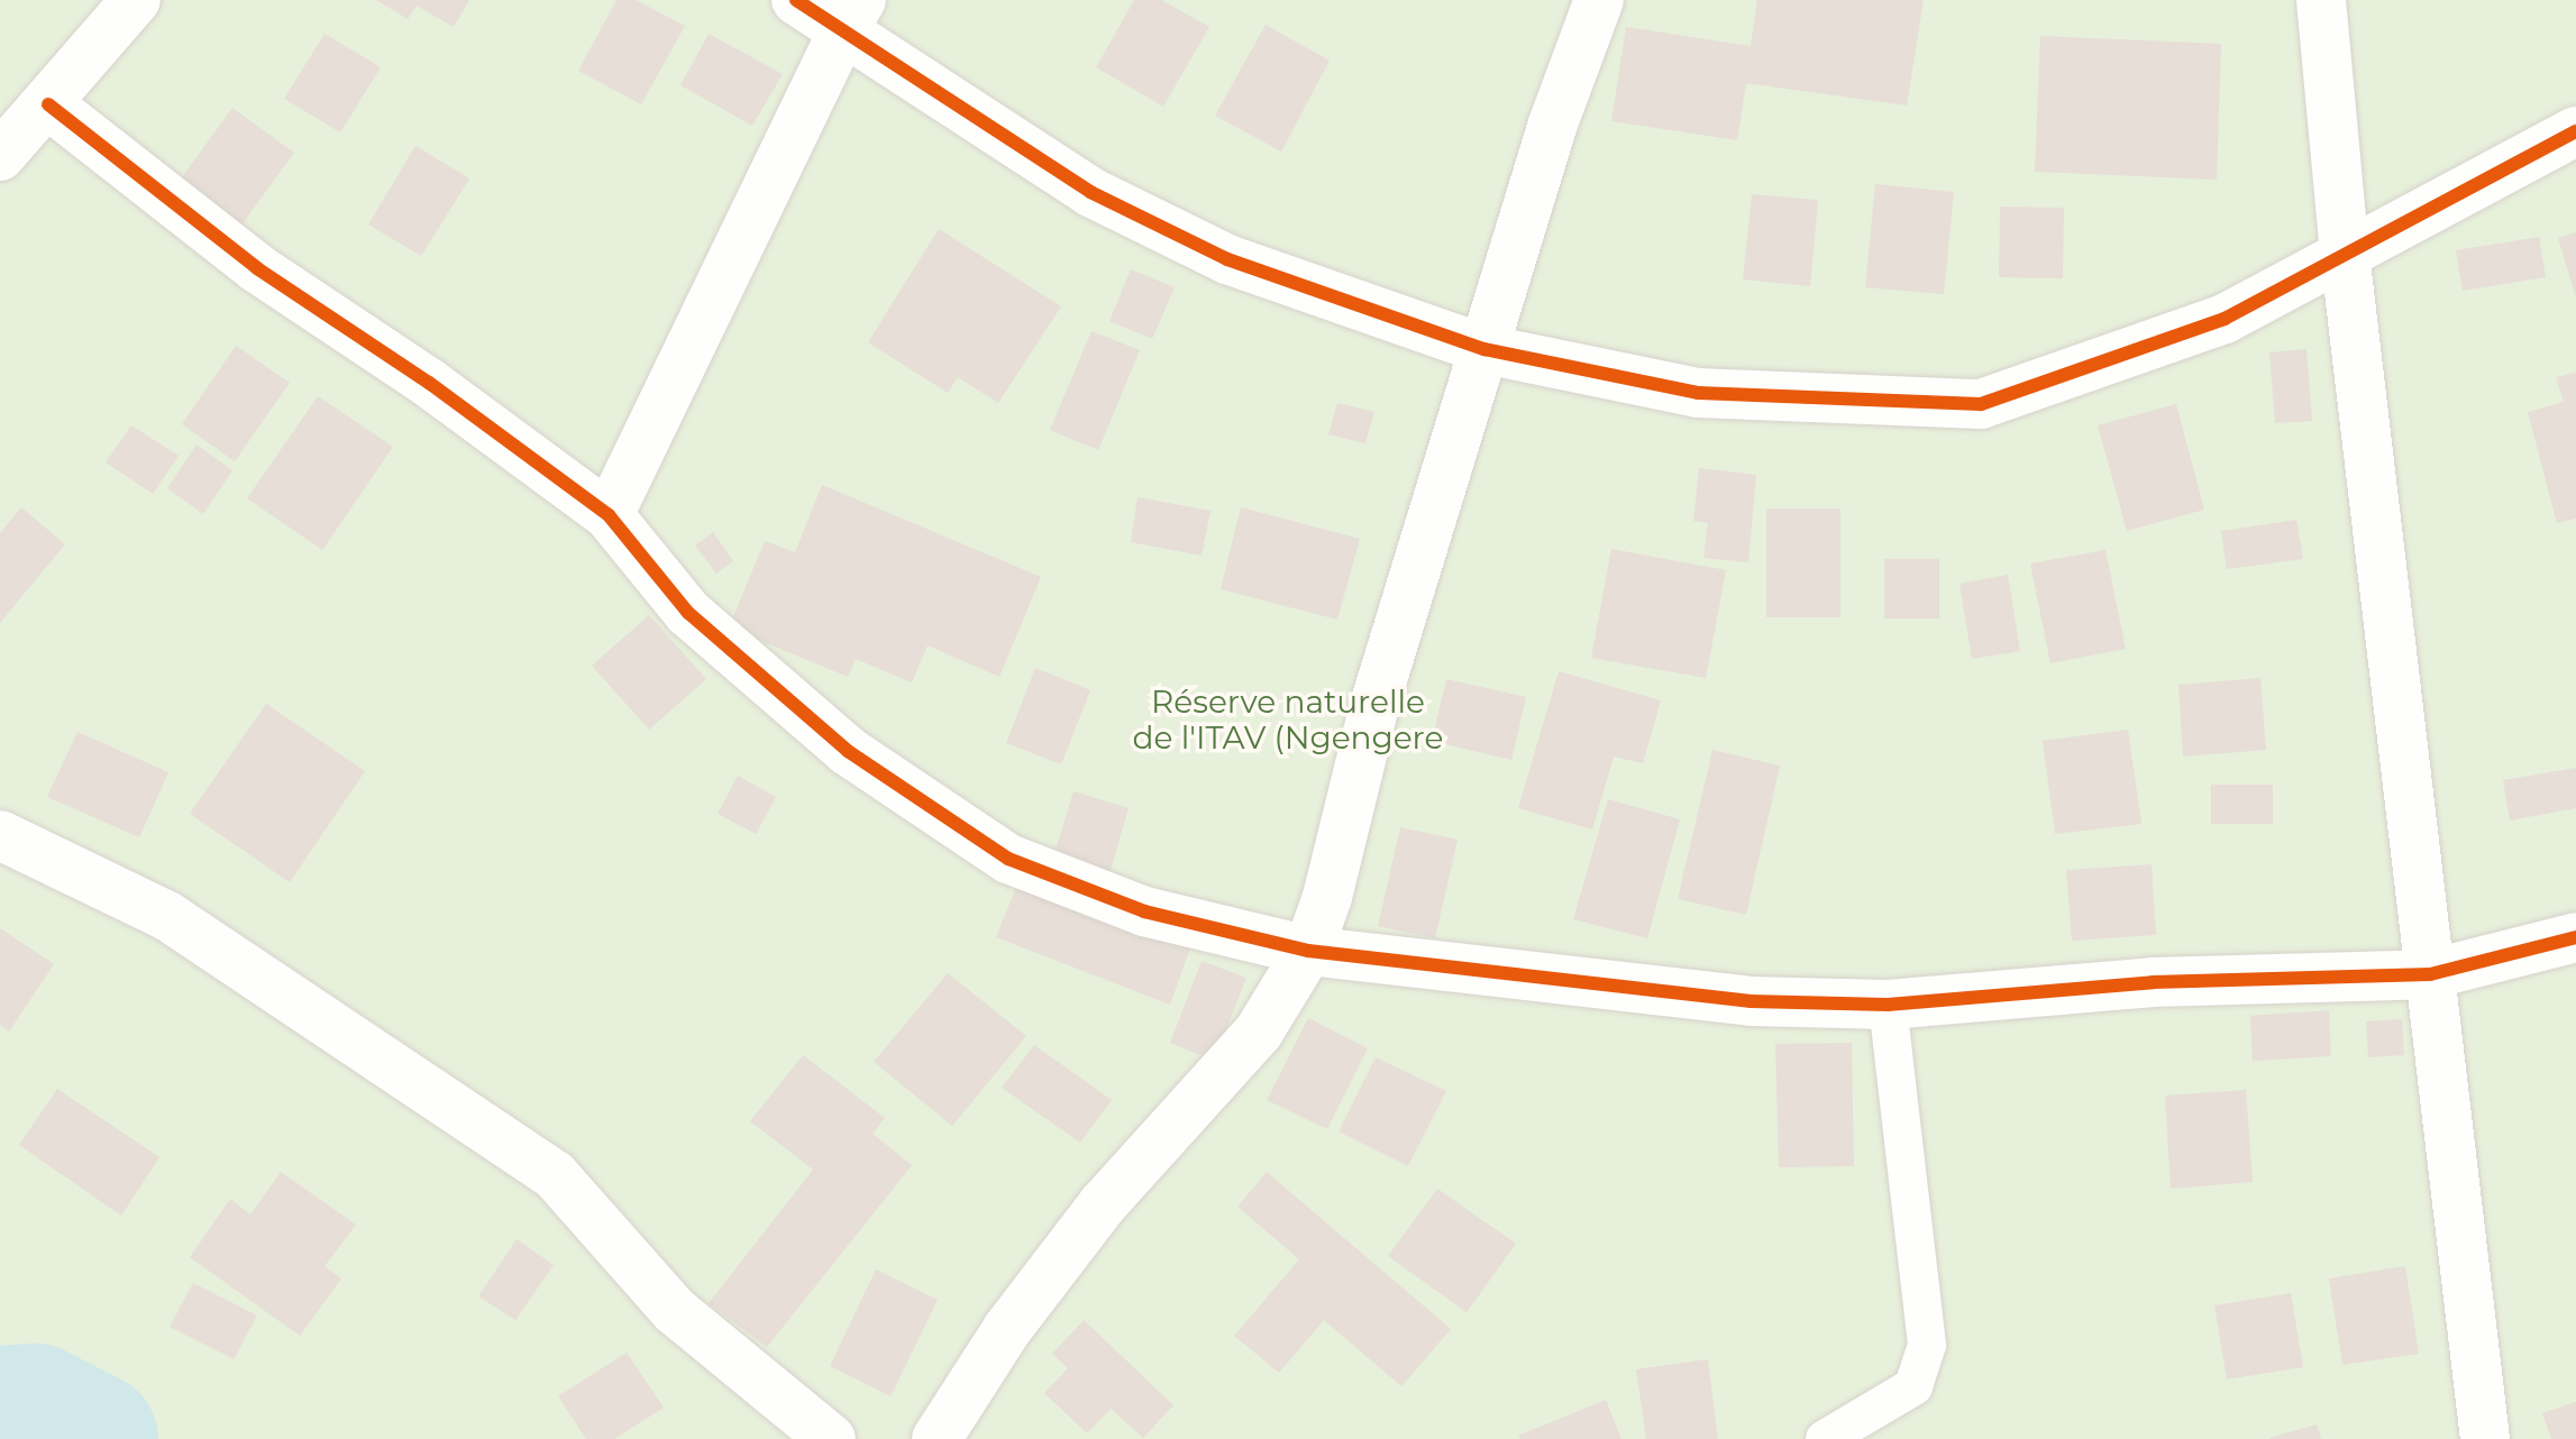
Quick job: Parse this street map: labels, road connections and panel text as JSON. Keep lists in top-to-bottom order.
{
  "parks": ["Réserve naturelle de l'ITAV (Ngengere"]
}
